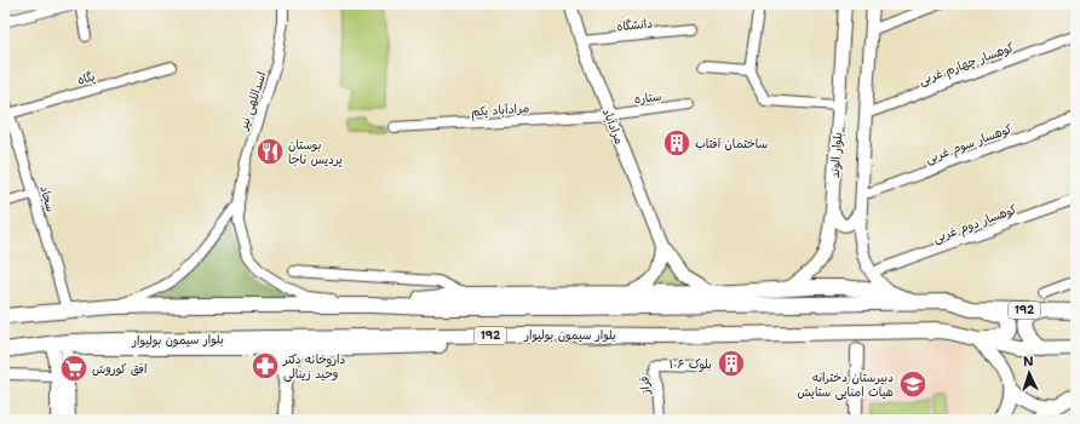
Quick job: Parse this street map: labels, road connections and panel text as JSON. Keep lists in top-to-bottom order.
{
  "streets": {
    "main road": ["192", "بلوار سیمون بولیوار"],
    "street": [
      "دانشگاه",
      "کوهسار چهارم غربی",
      "پگاه",
      "ستاره",
      "اسداللهی نیر",
      "مرادآباد یکم",
      "مرادآباد",
      "کوهسار سوم غربی",
      "بلوار الوند",
      "سجاد",
      "کوهسار دوم غربی",
      "فراز"
    ]
  },
  "crossings": [
    ["دانشگاه", "مرادآباد"],
    ["پگاه", "سجاد"],
    ["ستاره", "مرادآباد یکم"],
    ["ستاره", "مرادآباد"],
    ["اسداللهی نیر", "192"],
    ["مرادآباد یکم", "مرادآباد"],
    ["سجاد", "192"]
  ],
  "places": {
    "building": ["ساختمان آفتاب", "بلوک ۱۰۶"],
    "restaurant": ["بوستان پردیس ناجا"],
    "pharmacy": ["داروخانه دکتر وحید زینالی"],
    "supermarket": ["افق کوروش"],
    "school or university": ["دبیرستان دخترانه هیات امنایی ستایش"]
  },
  "north": "top"
}
